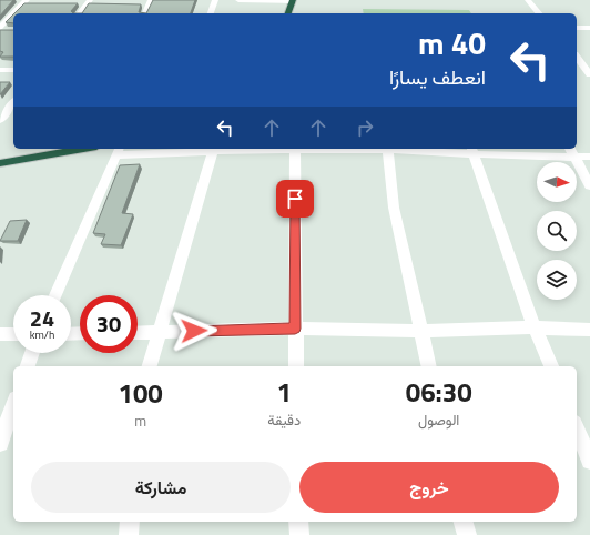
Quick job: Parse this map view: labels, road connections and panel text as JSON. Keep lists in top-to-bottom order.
{
  "north": "right",
  "page": {
    "turn": ["40 m", "انعطف يسارًا"],
    "speed": "24 km/h",
    "limit": "30",
    "eta": [
      "06:30",
      "الوصول",
      "1",
      "دقيقة",
      "100",
      "m"
    ],
    "buttons": ["خروج", "مشاركة"]
  }
}
